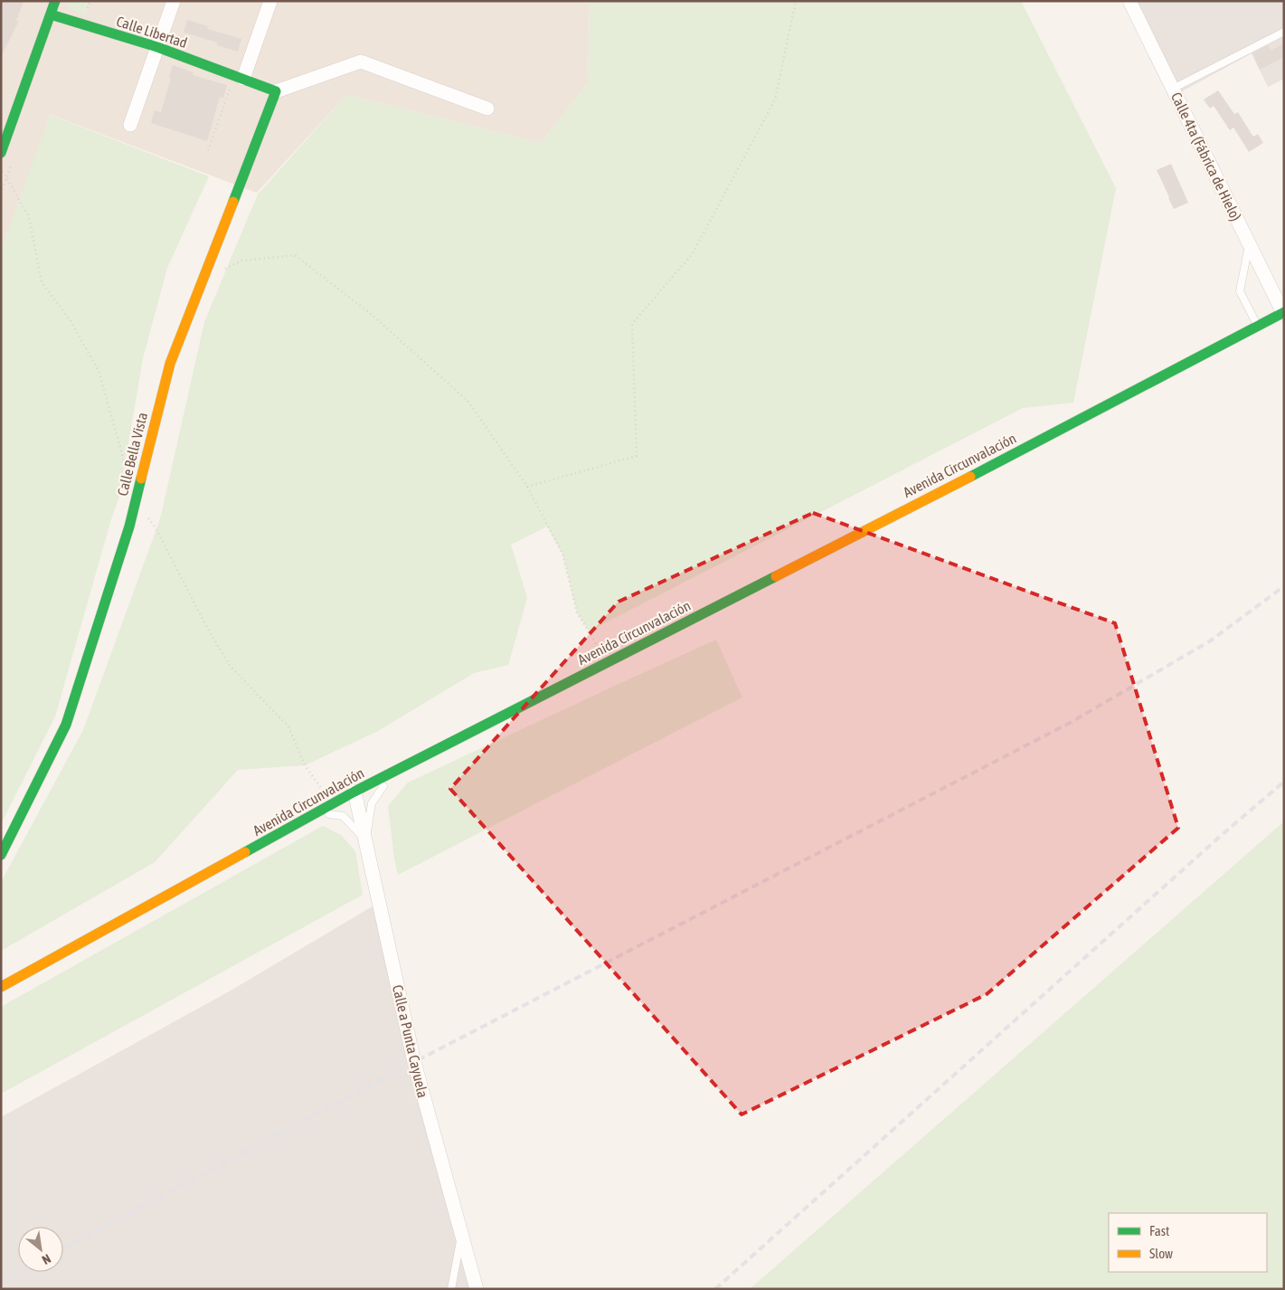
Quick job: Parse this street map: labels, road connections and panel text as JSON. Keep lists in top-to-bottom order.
{
  "streets": {
    "main road": ["Calle Libertad", "Calle Bella Vista", "Avenida Circunvalación"],
    "street": ["Calle 4ta (Fábrica de Hielo)", "Calle a Punta Cayuela"]
  },
  "crossings": [
    ["Calle 4ta (Fábrica de Hielo)", "Avenida Circunvalación"],
    ["Avenida Circunvalación", "Calle a Punta Cayuela"]
  ],
  "legend": ["Fast", "Slow"],
  "north": "bottom right"
}
